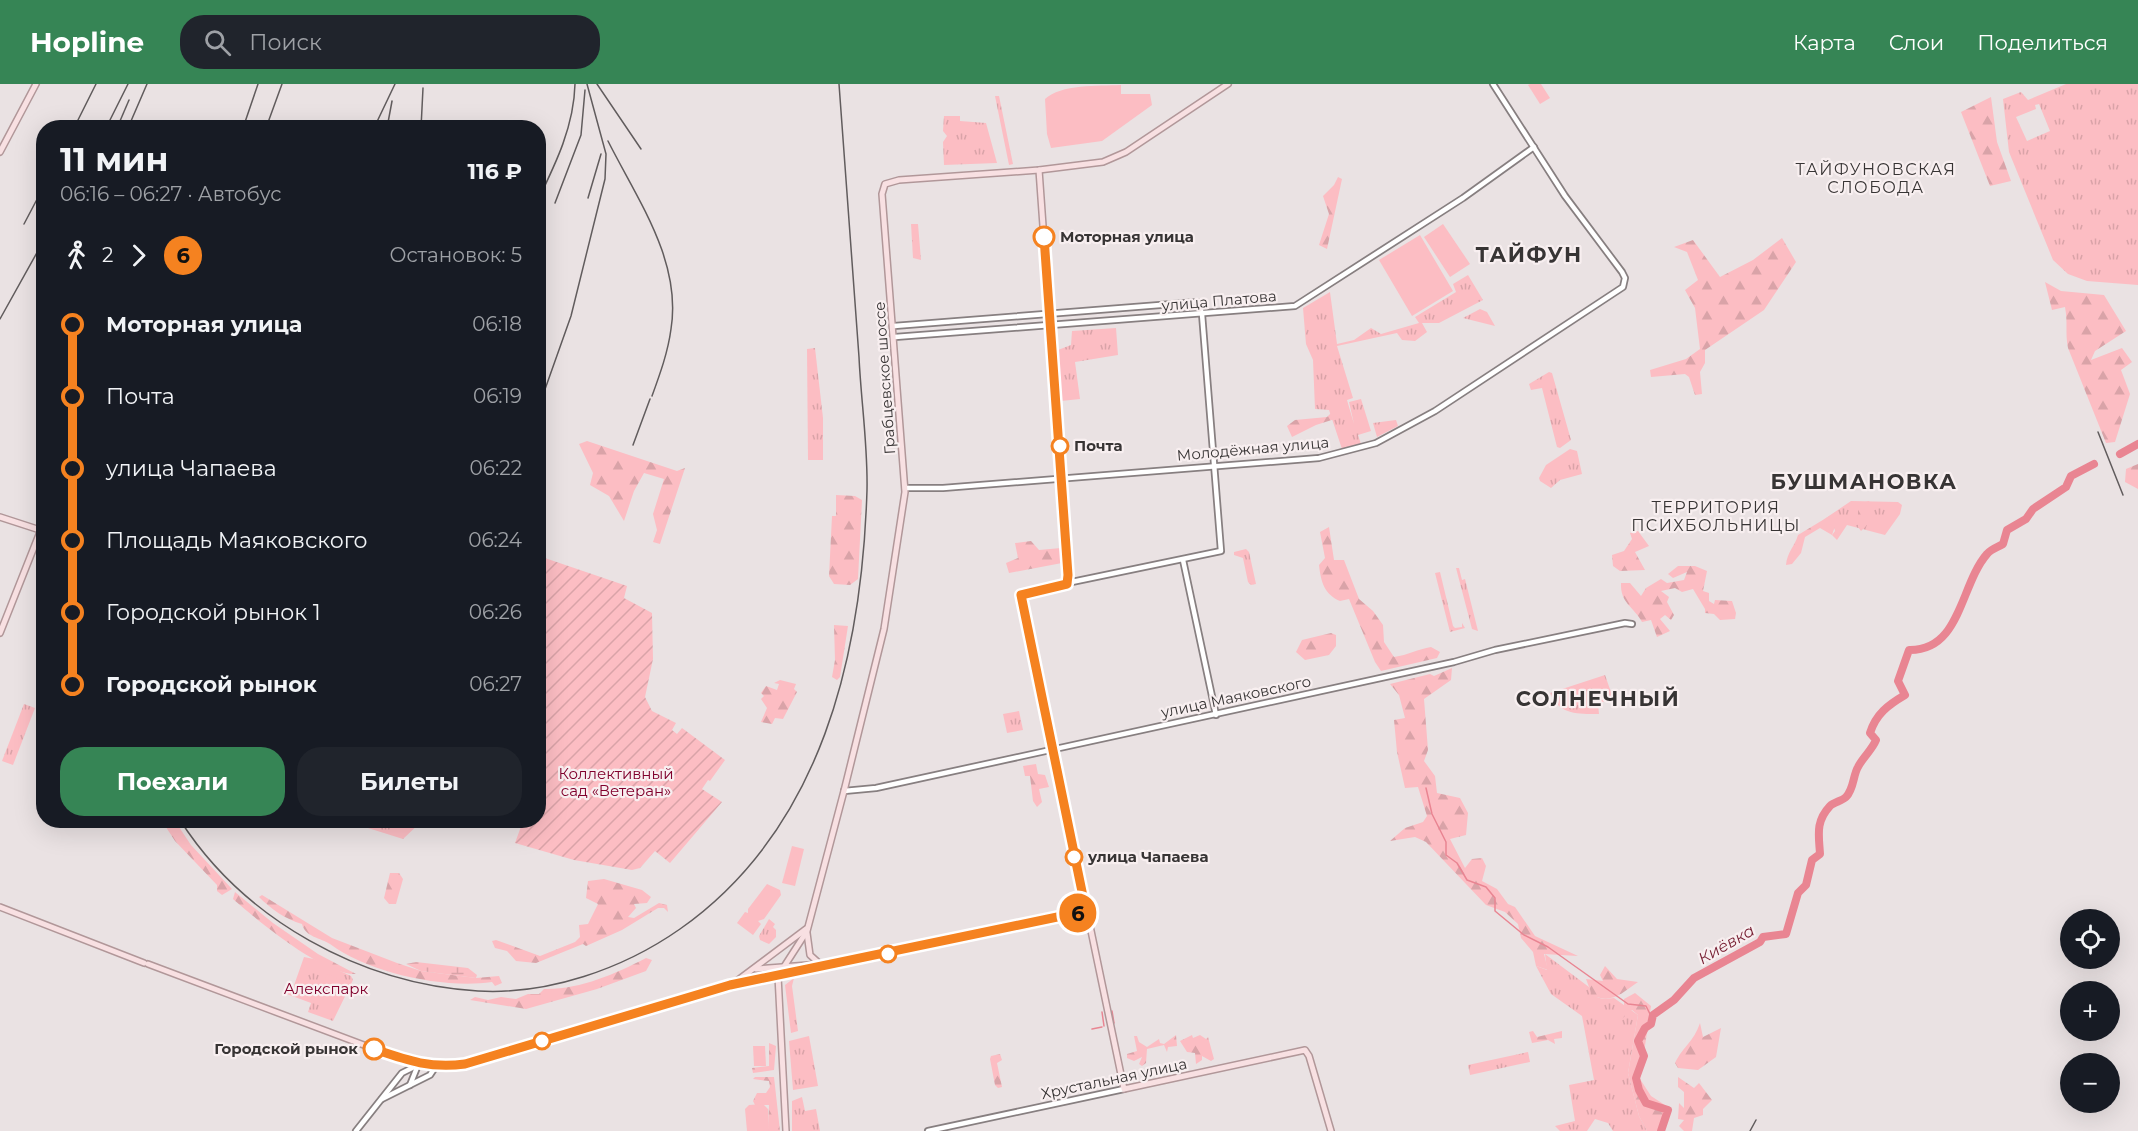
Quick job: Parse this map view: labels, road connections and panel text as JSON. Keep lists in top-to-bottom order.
{
  "streets": {
    "main road": ["Грабцевское шоссе", "Хрустальная улица"],
    "street": ["улица Платова", "Молодёжная улица", "улица Маяковского"]
  },
  "crossings": [
    ["улица Платова", "Грабцевское шоссе"],
    ["улица Платова", "Молодёжная улица"],
    ["Грабцевское шоссе", "Молодёжная улица"],
    ["Грабцевское шоссе", "улица Маяковского"]
  ],
  "districts": [
    "ТАЙФУНОВСКАЯ СЛОБОДА",
    "ТАЙФУН",
    "БУШМАНОВКА",
    "ТЕРРИТОРИЯ ПСИХБОЛЬНИЦЫ",
    "СОЛНЕЧНЫЙ"
  ],
  "water": ["Киёвка"],
  "parks": ["Коллективный сад «Ветеран»", "Алекспарк"],
  "places": [
    "Моторная улица",
    "Почта",
    "улица Чапаева",
    "Городской рынок"
  ],
  "lines": ["bus line 6"],
  "page": {
    "header": "Hopline",
    "search": "Поиск",
    "nav": ["Карта", "Слои", "Поделиться"],
    "on_map": "6",
    "heading": ["11 мин", "06:16 – 06:27 · Автобус", "116 ₽"],
    "legs": ["2", "6", "Остановок: 5"],
    "list": [
      {
        "name": "Моторная улица",
        "value": "06:18"
      },
      {
        "name": "Почта",
        "value": "06:19"
      },
      {
        "name": "улица Чапаева",
        "value": "06:22"
      },
      {
        "name": "Площадь Маяковского",
        "value": "06:24"
      },
      {
        "name": "Городской рынок 1",
        "value": "06:26"
      },
      {
        "name": "Городской рынок",
        "value": "06:27"
      }
    ],
    "buttons": ["Поехали", "Билеты"],
    "map_buttons": ["+", "−"]
  }
}
